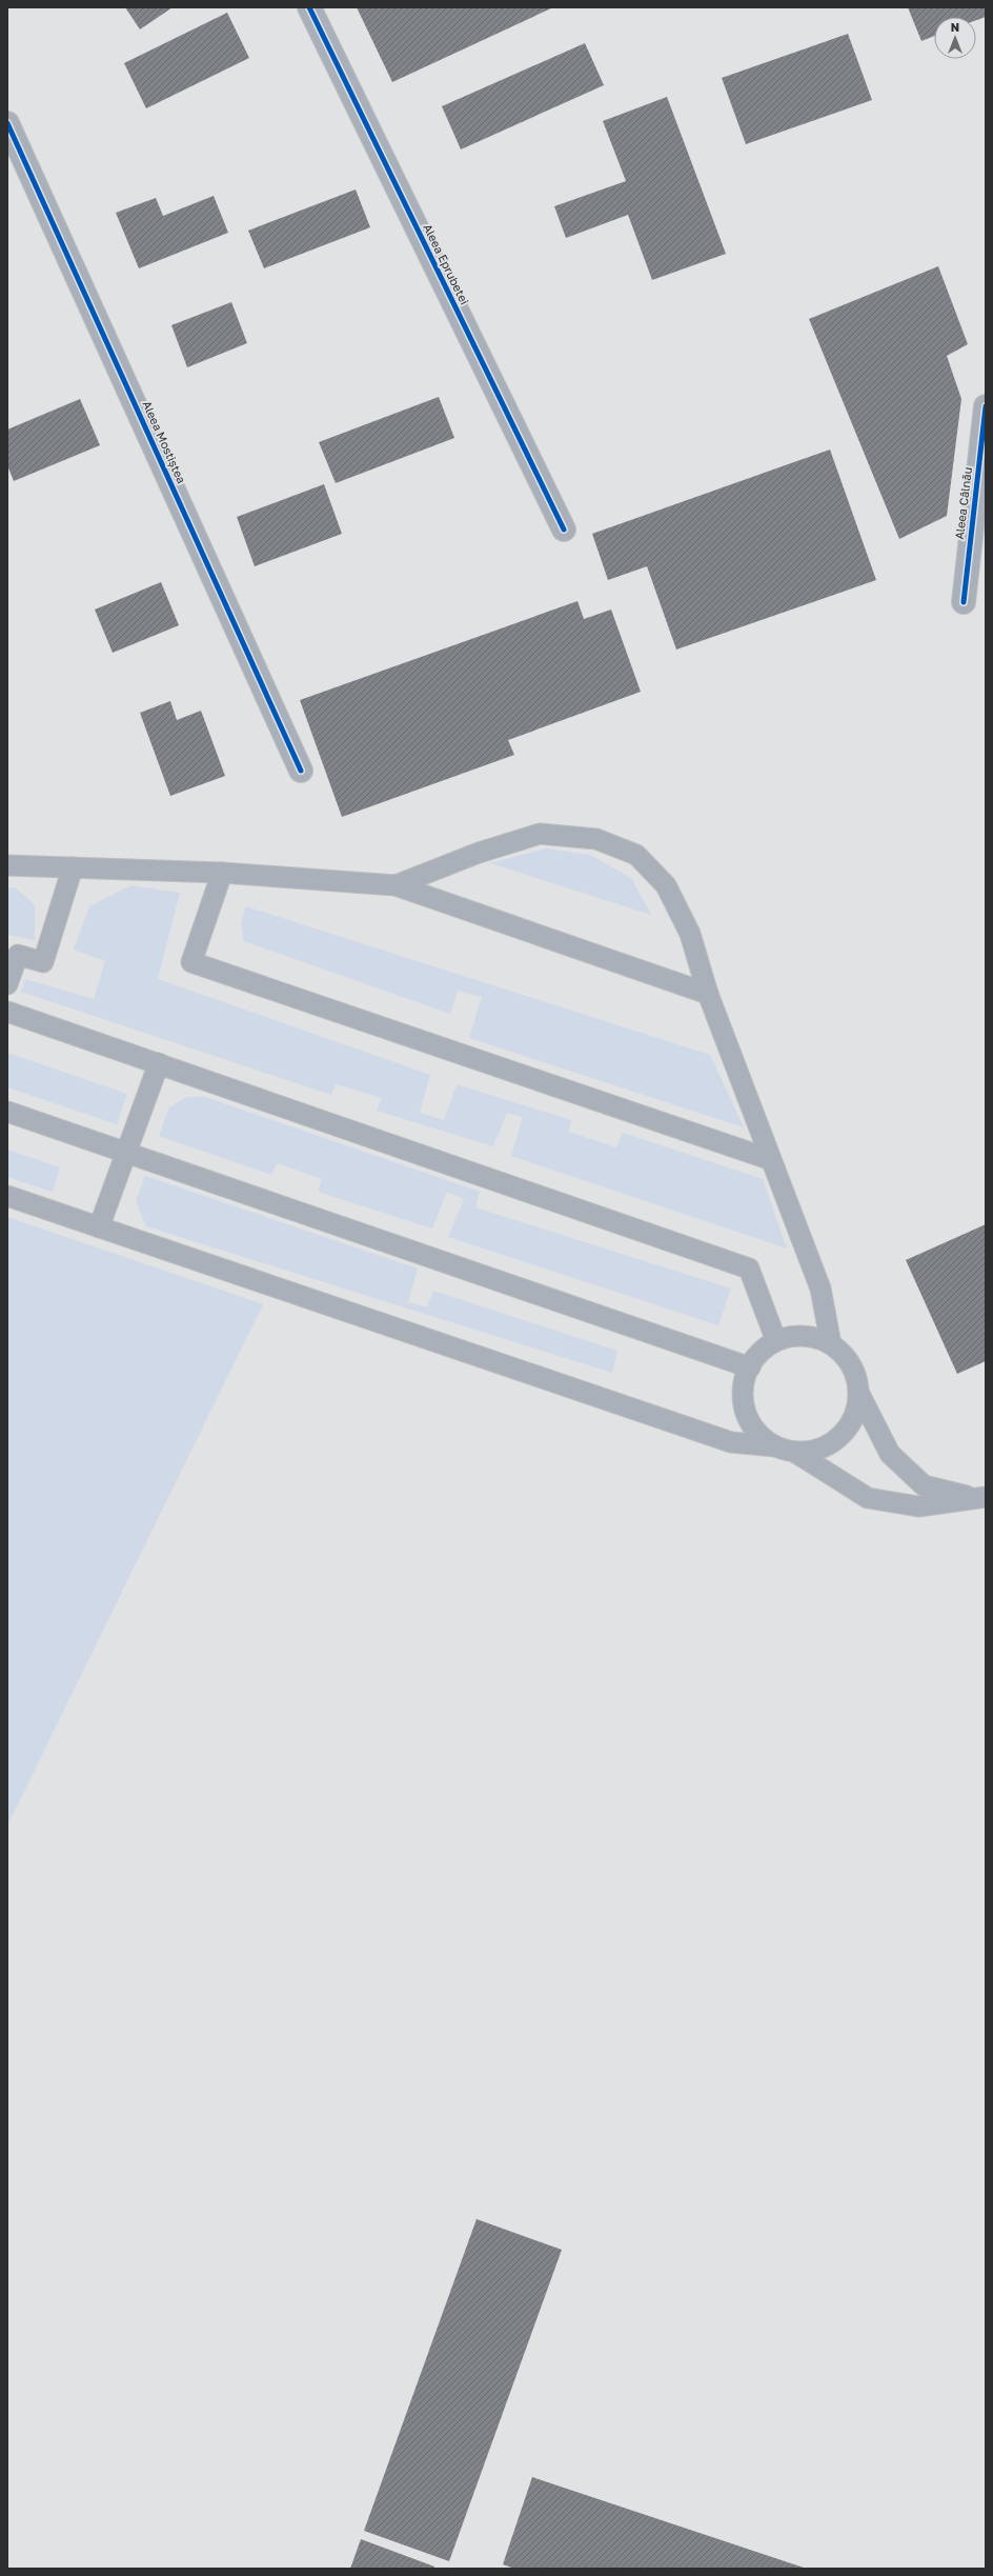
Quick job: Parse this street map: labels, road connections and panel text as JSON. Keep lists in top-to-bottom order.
{
  "streets": {
    "street": ["Aleea Eprubetei", "Aleea Mostiștea", "Aleea Câlnău"]
  },
  "north": "top"
}
